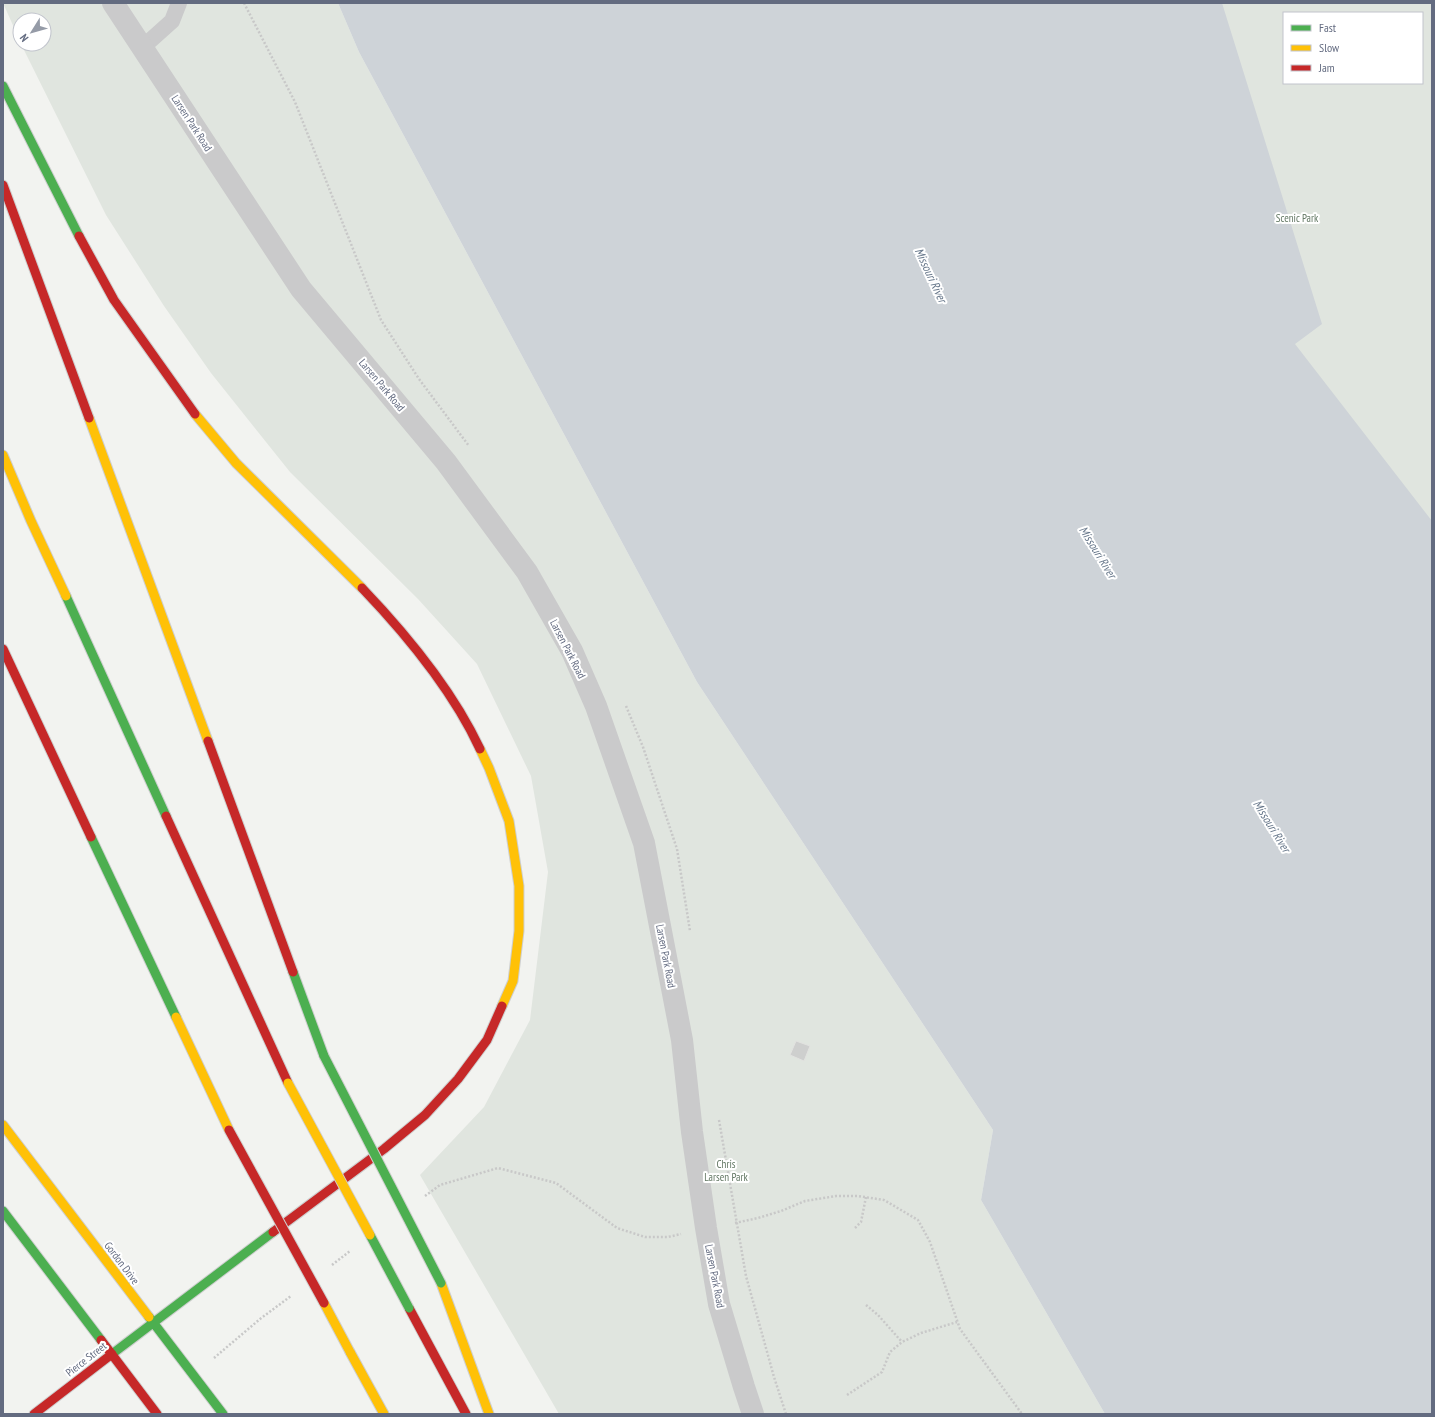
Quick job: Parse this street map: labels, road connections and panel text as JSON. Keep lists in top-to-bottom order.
{
  "streets": {
    "main road": ["Gordon Drive", "Pierce Street"],
    "street": ["Larsen Park Road"]
  },
  "crossings": [
    ["Gordon Drive", "Pierce Street"]
  ],
  "water": ["Missouri River"],
  "parks": ["Scenic Park", "Chris Larsen Park"],
  "legend": ["Fast", "Slow", "Jam"],
  "north": "bottom left"
}
